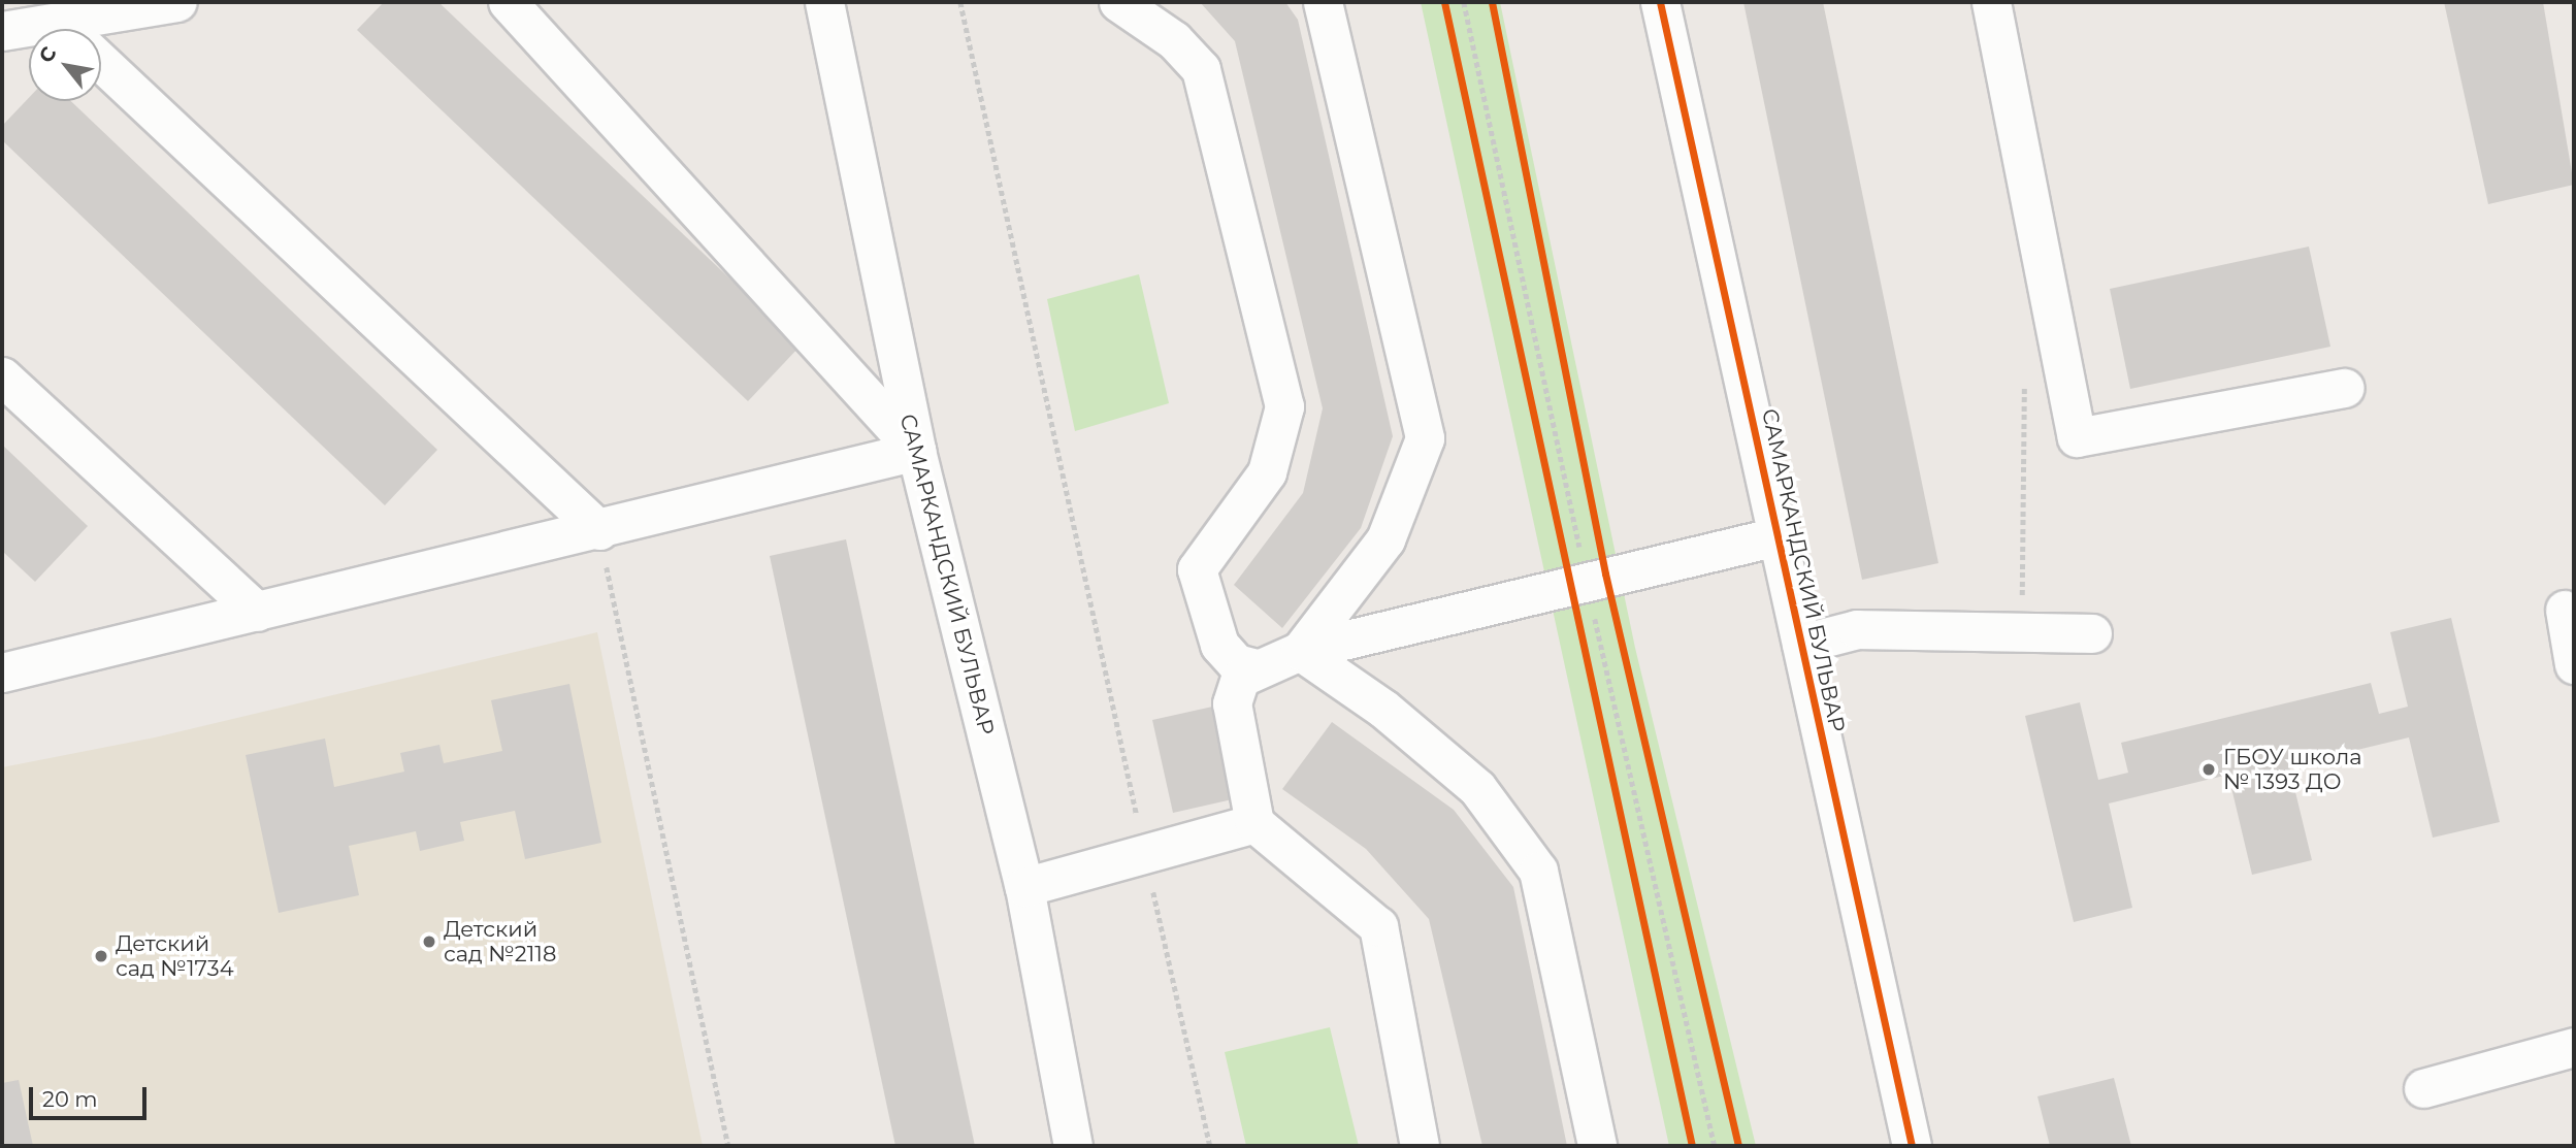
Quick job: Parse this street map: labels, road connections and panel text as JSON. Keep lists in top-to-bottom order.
{
  "streets": {
    "street": ["САМАРКАНДСКИЙ БУЛЬВАР"]
  },
  "places": ["ГБОУ школа № 1393 ДО", "Детский сад №2118", "Детский сад №1734"],
  "scale_bar": "20 m",
  "north": "top left"
}
